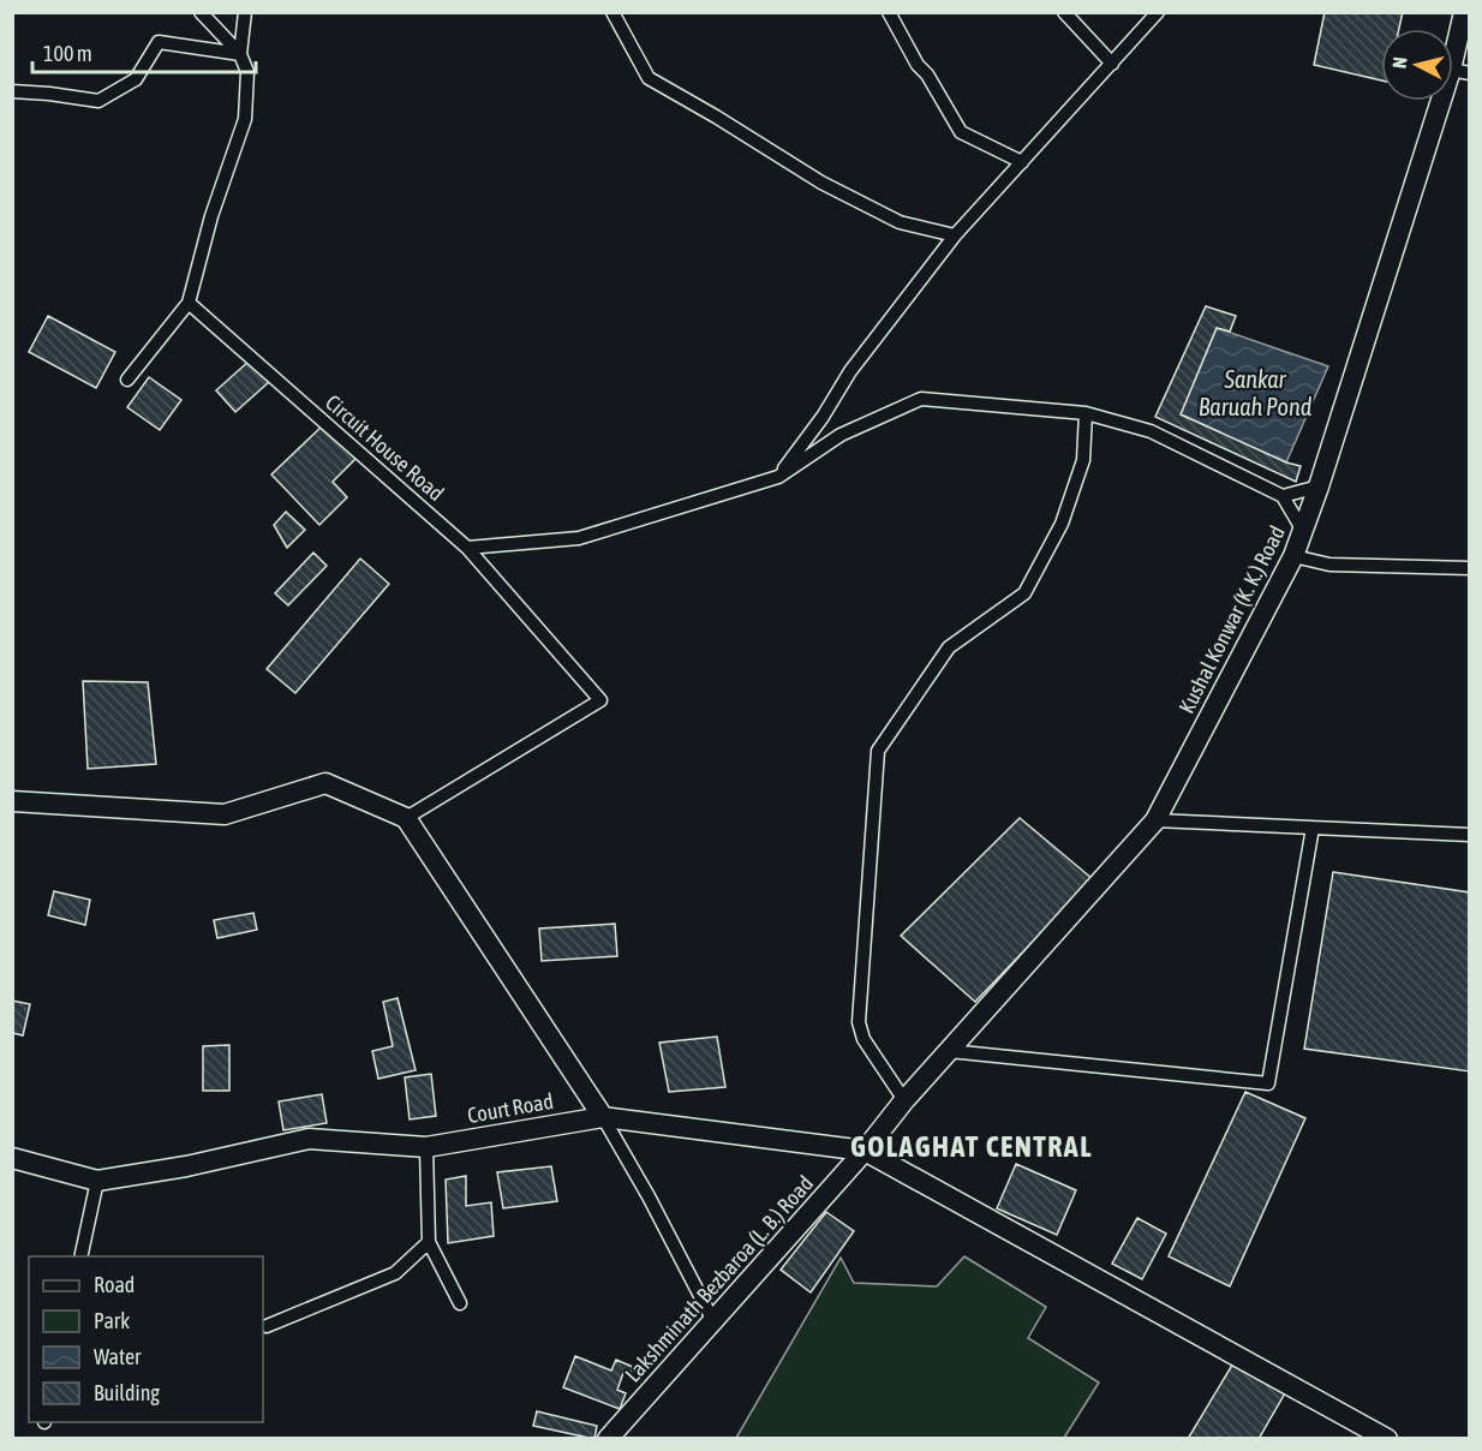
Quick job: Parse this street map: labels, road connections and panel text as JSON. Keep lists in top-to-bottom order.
{
  "streets": {
    "main road": ["Kushal Konwar (K. K.) Road", "Court Road", "Lakshminath Bezbaroa (L. B.) Road"],
    "street": ["Circuit House Road"]
  },
  "crossings": [
    ["Kushal Konwar (K. K.) Road", "Court Road"],
    ["Kushal Konwar (K. K.) Road", "Lakshminath Bezbaroa (L. B.) Road"],
    ["Court Road", "Lakshminath Bezbaroa (L. B.) Road"]
  ],
  "districts": ["GOLAGHAT CENTRAL"],
  "water": ["Sankar Baruah Pond"],
  "legend": [
    "Road",
    "Park",
    "Water",
    "Building"
  ],
  "scale_bar": "100 m",
  "north": "left"
}
